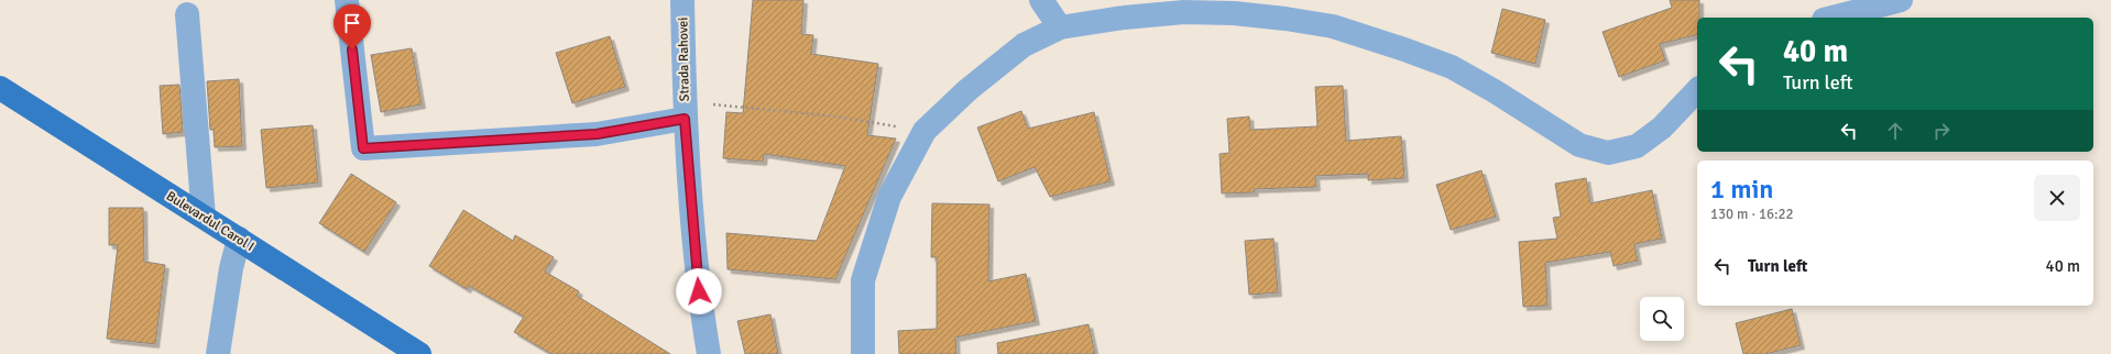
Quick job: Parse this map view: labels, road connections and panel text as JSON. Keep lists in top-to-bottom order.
{
  "streets": {
    "main road": ["Bulevardul Carol I"],
    "street": ["Strada Rahovei"]
  },
  "page": {
    "turn": ["40 m", "Turn left"],
    "heading": ["1 min", "130 m · 16:22"],
    "list": [
      {
        "name": "Turn left",
        "value": "40 m"
      }
    ]
  }
}
